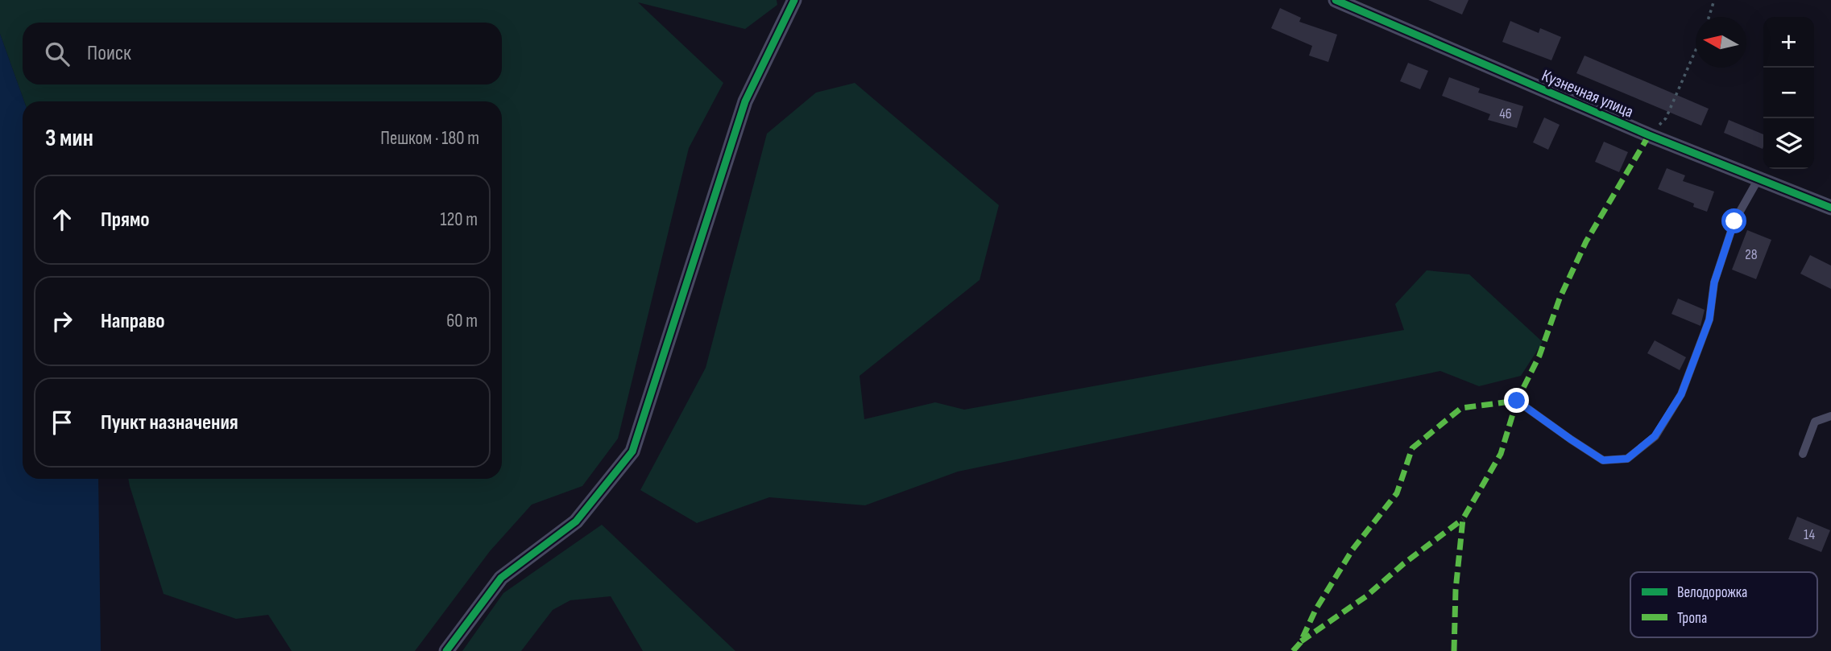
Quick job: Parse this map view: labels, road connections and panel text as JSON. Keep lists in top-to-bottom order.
{
  "streets": {
    "street": ["Кузнечная улица"]
  },
  "house_numbers": ["46", "28", "14"],
  "legend": ["Велодорожка", "Тропа"],
  "north": "left",
  "page": {
    "map_buttons": ["+", "−"],
    "search": "Поиск",
    "heading": ["3 мин", "Пешком · 180 m"],
    "list": [
      ["Прямо", "120 m"],
      ["Направо", "60 m"],
      "Пункт назначения"
    ]
  }
}
